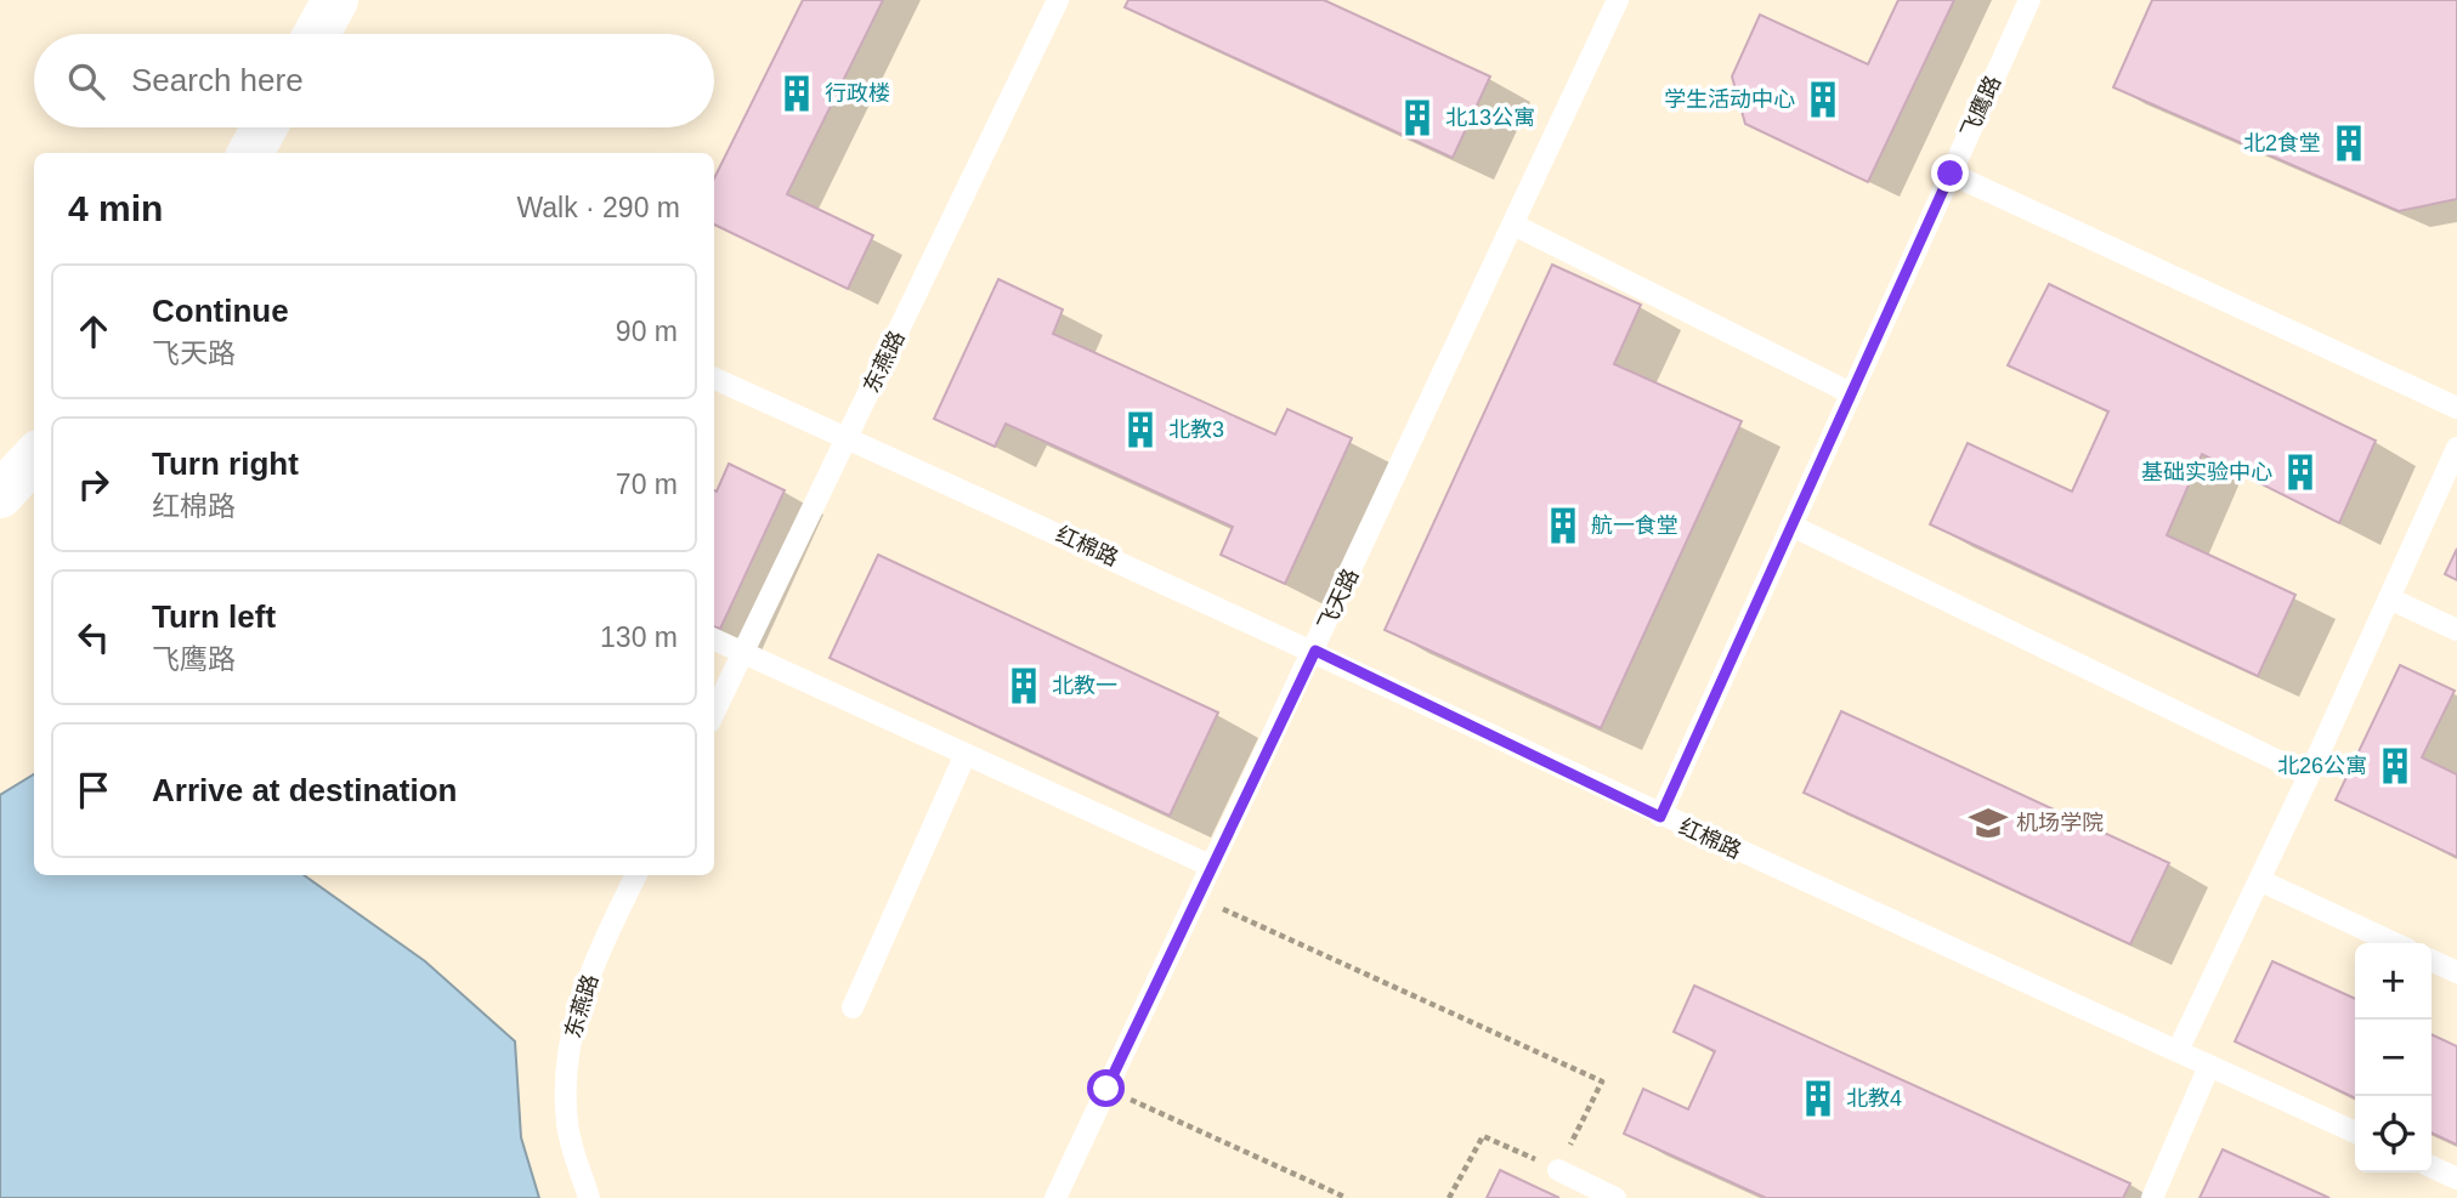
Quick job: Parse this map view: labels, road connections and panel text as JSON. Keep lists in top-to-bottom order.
{
  "streets": {
    "lane": [
      "飞鹰路",
      "东燕路",
      "红棉路",
      "飞天路"
    ]
  },
  "crossings": [
    ["飞鹰路", "红棉路"],
    ["东燕路", "红棉路"],
    ["红棉路", "飞天路"]
  ],
  "places": {
    "building": [
      "行政楼",
      "学生活动中心",
      "北13公寓",
      "北2食堂",
      "北教3",
      "基础实验中心",
      "航一食堂",
      "北教一",
      "北26公寓",
      "北教4"
    ],
    "school or university": ["机场学院"]
  },
  "page": {
    "search": "Search here",
    "heading": ["4 min", "Walk · 290 m"],
    "list": [
      ["Continue", "飞天路", "90 m"],
      ["Turn right", "红棉路", "70 m"],
      ["Turn left", "飞鹰路", "130 m"],
      "Arrive at destination"
    ],
    "map_buttons": ["+", "−"]
  }
}
